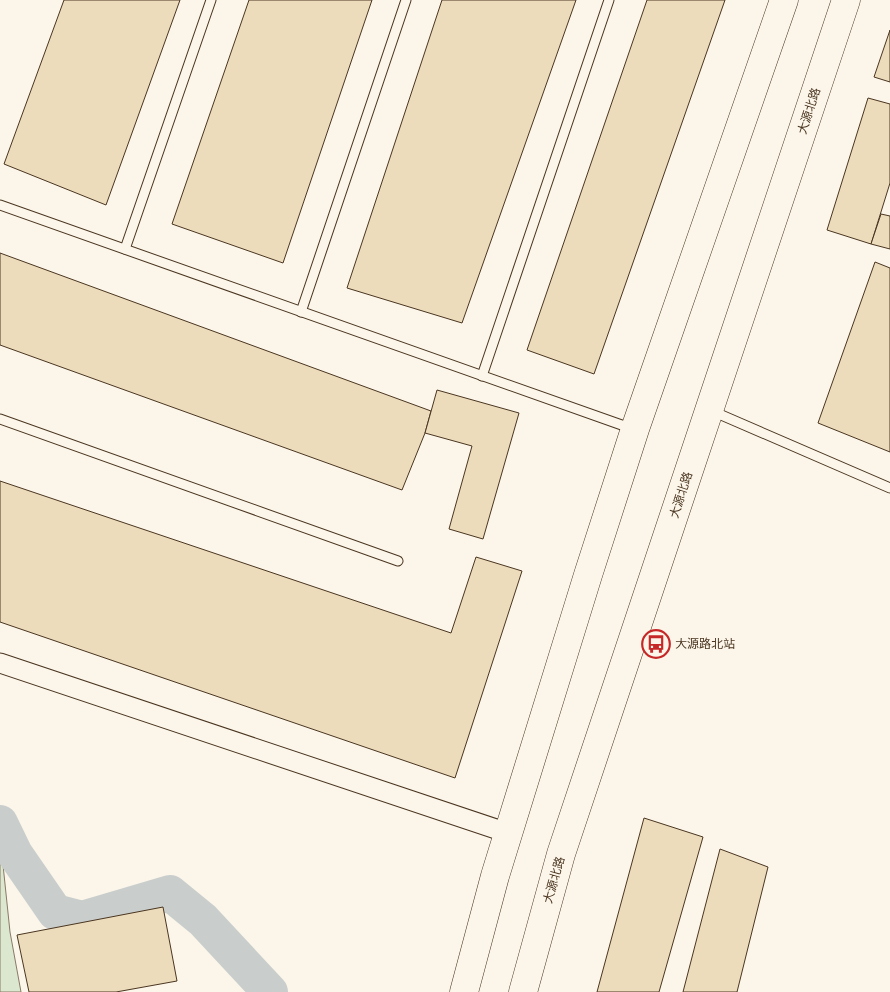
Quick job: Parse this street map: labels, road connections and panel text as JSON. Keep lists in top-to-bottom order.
{
  "streets": {
    "main road": ["大源北路"]
  },
  "places": {
    "bus stop": ["大源路北站"]
  }
}
